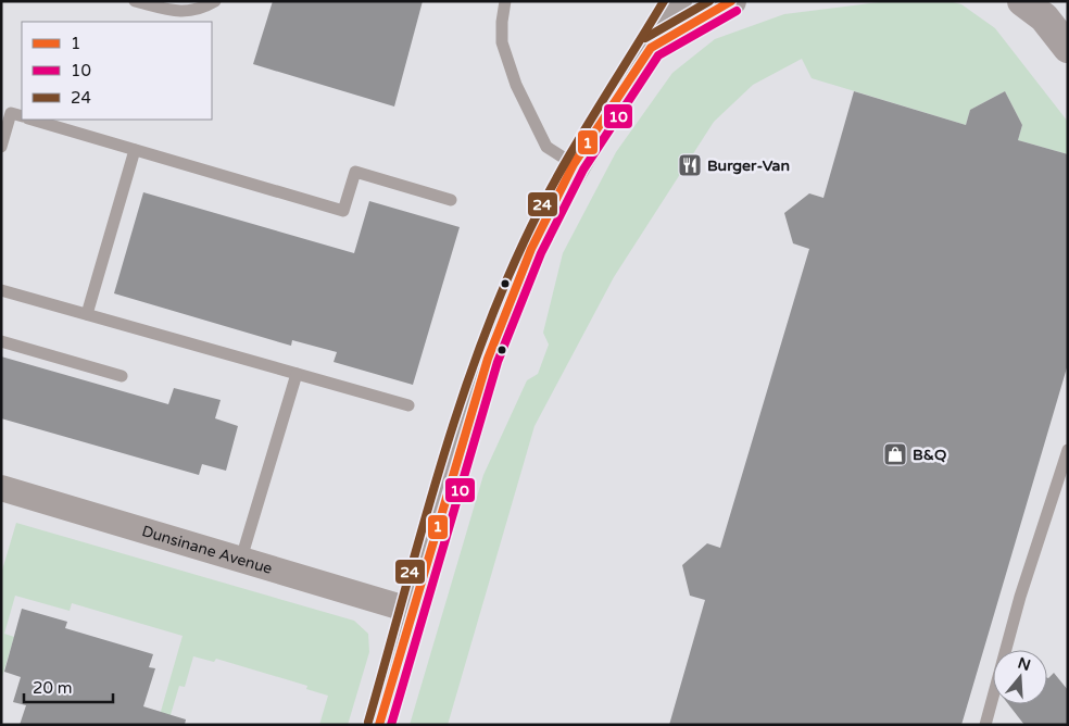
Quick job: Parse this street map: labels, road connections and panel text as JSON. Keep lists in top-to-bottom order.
{
  "streets": {
    "street": ["Dunsinane Avenue"]
  },
  "places": {
    "restaurant": ["Burger-Van"],
    "shop": ["B&Q"]
  },
  "lines": ["transit line 1", "transit line 24", "transit line 10"],
  "legend": ["1", "10", "24"],
  "scale_bar": "20 m",
  "north": "top"
}
